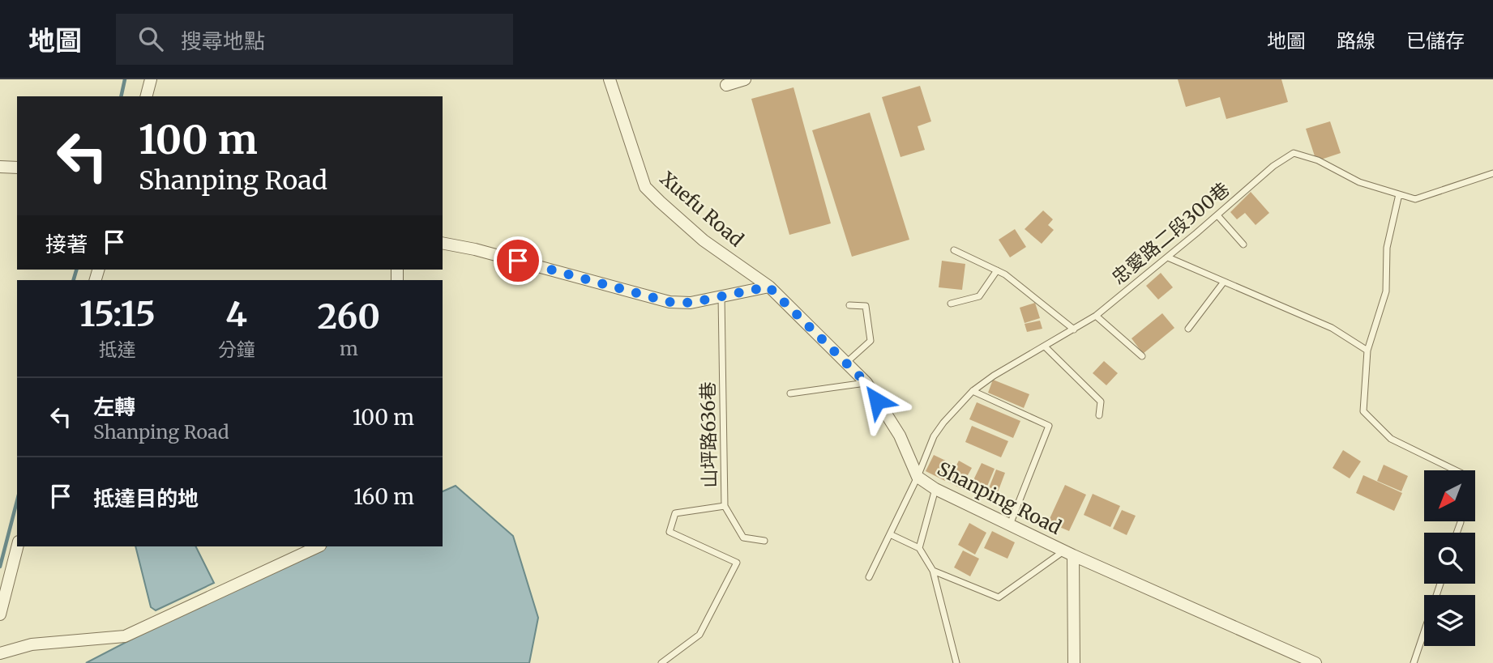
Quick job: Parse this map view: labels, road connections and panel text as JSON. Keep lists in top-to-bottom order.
{
  "streets": {
    "street": ["Xuefu Road", "Shanping Road"],
    "lane": ["忠愛路二段300巷", "山坪路636巷"]
  },
  "crossings": [
    ["Xuefu Road", "Shanping Road"],
    ["忠愛路二段300巷", "Shanping Road"]
  ],
  "north": "bottom left",
  "page": {
    "header": "地圖",
    "search": "搜尋地點",
    "nav": ["地圖", "路線", "已儲存"],
    "turn": ["100 m", "Shanping Road"],
    "then": "接著",
    "eta": [
      "15:15",
      "抵達",
      "4",
      "分鐘",
      "260",
      "m"
    ],
    "list": [
      {
        "name": "左轉",
        "note": "Shanping Road",
        "value": "100 m"
      },
      {
        "name": "抵達目的地",
        "value": "160 m"
      }
    ]
  }
}
